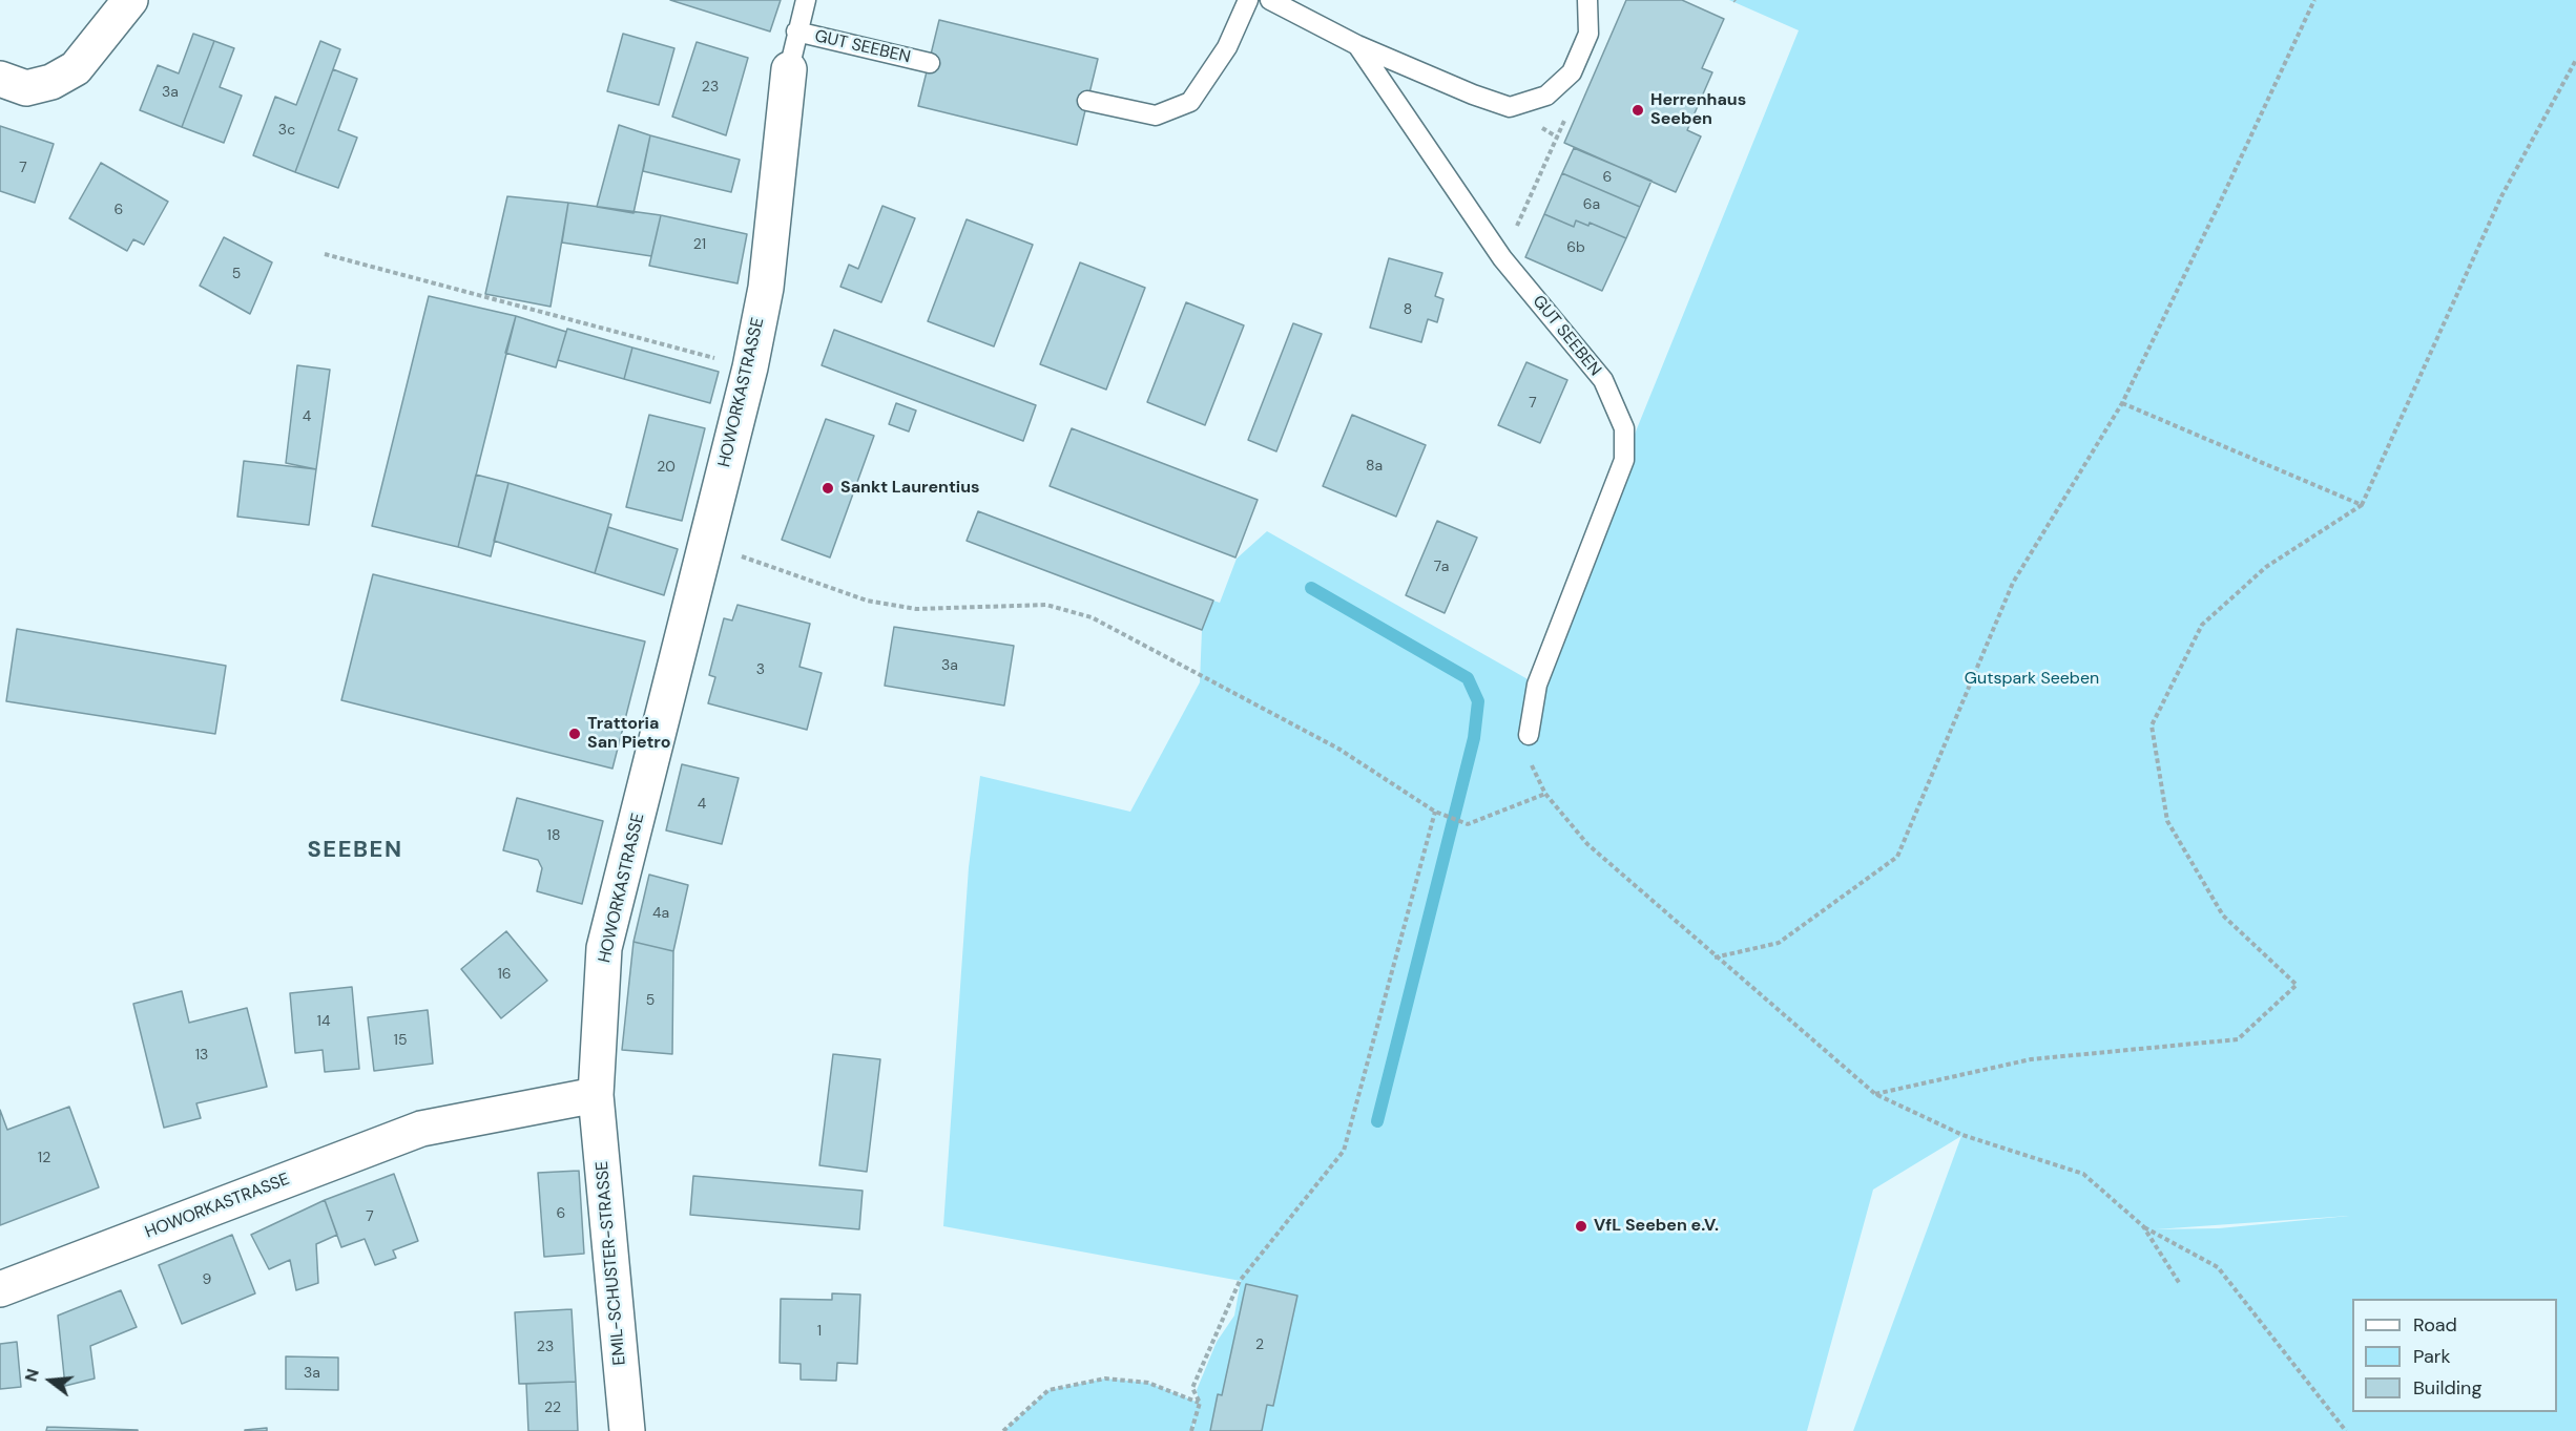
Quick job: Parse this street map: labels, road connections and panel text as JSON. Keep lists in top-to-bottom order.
{
  "streets": {
    "street": ["HOWORKASTRASSE", "EMIL-SCHUSTER-STRASSE"],
    "lane": ["GUT SEEBEN"]
  },
  "crossings": [
    ["GUT SEEBEN", "HOWORKASTRASSE"],
    ["HOWORKASTRASSE", "EMIL-SCHUSTER-STRASSE"]
  ],
  "districts": ["SEEBEN"],
  "parks": ["Gutspark Seeben"],
  "places": [
    "Herrenhaus Seeben",
    "Sankt Laurentius",
    "Trattoria San Pietro",
    "VfL Seeben e.V."
  ],
  "house_numbers": [
    "23",
    "3a",
    "3c",
    "7",
    "6",
    "6a",
    "6",
    "21",
    "6b",
    "5",
    "8",
    "7",
    "4",
    "8a",
    "20",
    "7a",
    "3a",
    "3",
    "4",
    "18",
    "4a",
    "16",
    "5",
    "14",
    "15",
    "13",
    "12",
    "6",
    "7",
    "9",
    "1",
    "2",
    "23",
    "3a",
    "22"
  ],
  "legend": ["Road", "Park", "Building"],
  "north": "left"
}
